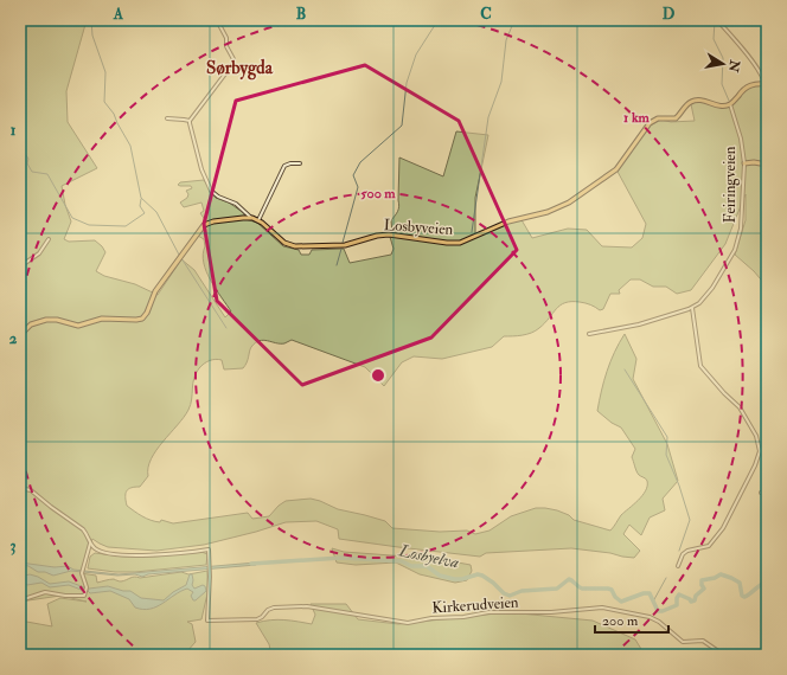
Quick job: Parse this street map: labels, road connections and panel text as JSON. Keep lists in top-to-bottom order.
{
  "streets": {
    "main road": ["Losbyveien"],
    "street": ["Feiringveien", "Kirkerudveien"]
  },
  "crossings": [
    ["Feiringveien", "Losbyveien"]
  ],
  "districts": ["Sørbygda"],
  "water": ["Losbyelva"],
  "scale_bar": "200 m",
  "north": "right",
  "grid": {
    "columns": [
      "A",
      "B",
      "C",
      "D"
    ],
    "rows": ["1", "2", "3"]
  },
  "rings": ["1 km", "500 m"]
}
